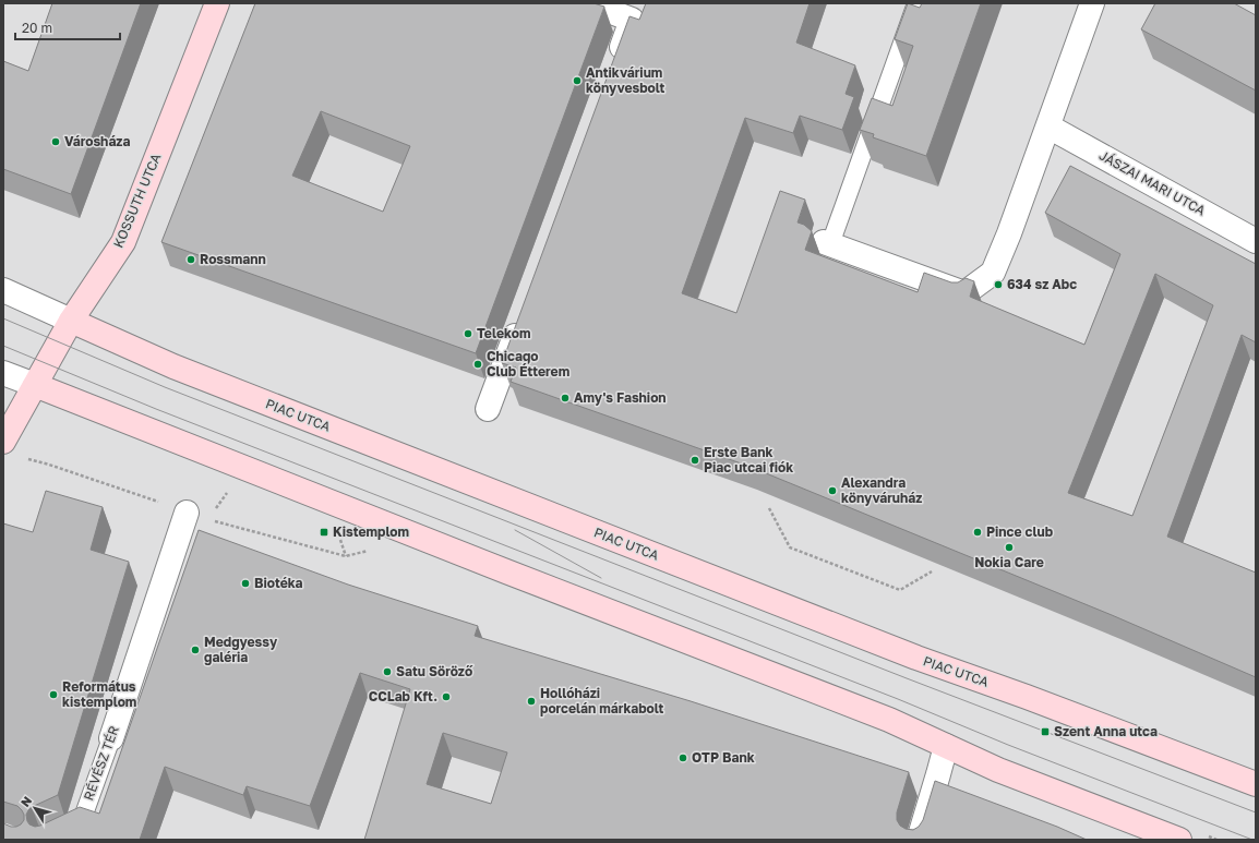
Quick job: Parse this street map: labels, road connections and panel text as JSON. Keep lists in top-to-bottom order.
{
  "streets": {
    "street": [
      "JÁSZAI MARI UTCA",
      "KOSSUTH UTCA",
      "PIAC UTCA",
      "RÉVÉSZ TÉR"
    ]
  },
  "crossings": [
    ["KOSSUTH UTCA", "PIAC UTCA"]
  ],
  "places": {
    "other": [
      "Antikvárium könyvesbolt",
      "Városháza",
      "Rossmann",
      "634 sz Abc",
      "Telekom",
      "Chicago Club Étterem",
      "Amy's Fashion",
      "Erste Bank Piac utcai fiók",
      "Alexandra könyváruház",
      "Pince club",
      "Nokia Care",
      "Biotéka",
      "Medgyessy galéria",
      "Satu Söröző",
      "Református kistemplom",
      "CCLab Kft.",
      "Hollóházi porcelán márkabolt",
      "OTP Bank"
    ],
    "transit": ["Kistemplom", "Szent Anna utca"]
  },
  "scale_bar": "20 m",
  "north": "top left"
}
